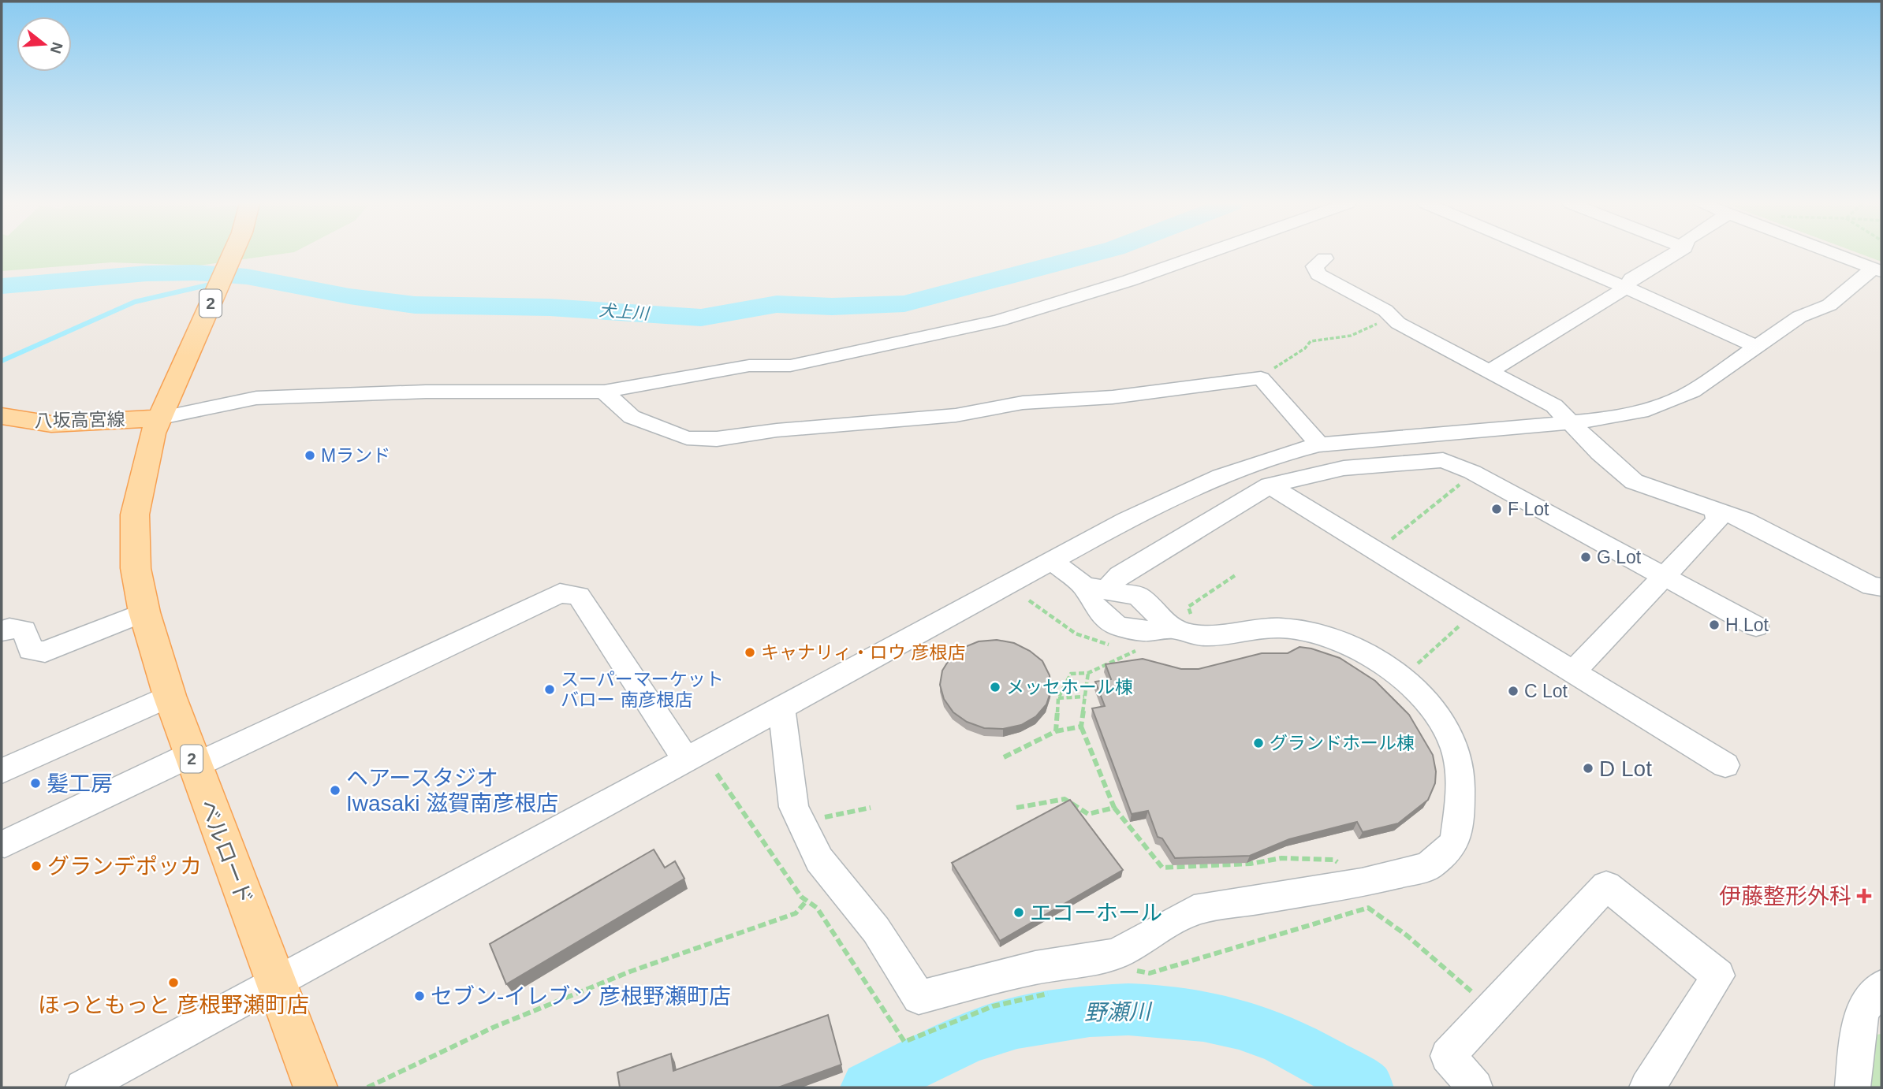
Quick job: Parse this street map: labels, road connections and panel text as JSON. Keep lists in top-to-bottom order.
{
  "streets": {
    "main road": ["2", "八坂高宮線", "ベルロード"]
  },
  "crossings": [
    ["2", "八坂高宮線"],
    ["2", "ベルロード"],
    ["八坂高宮線", "ベルロード"]
  ],
  "water": ["犬上川", "野瀬川"],
  "places": {
    "other": [
      "Mランド",
      "F Lot",
      "G Lot",
      "H Lot",
      "キャナリィ・ロウ 彦根店",
      "メッセホール棟",
      "スーパーマーケット バロー 南彦根店",
      "C Lot",
      "グランドホール棟",
      "D Lot",
      "髪工房",
      "ヘアースタジオ Iwasaki 滋賀南彦根店",
      "グランデポッカ",
      "エコーホール",
      "ほっともっと 彦根野瀬町店",
      "セブン-イレブン 彦根野瀬町店"
    ],
    "health": ["伊藤整形外科"]
  },
  "north": "right"
}
